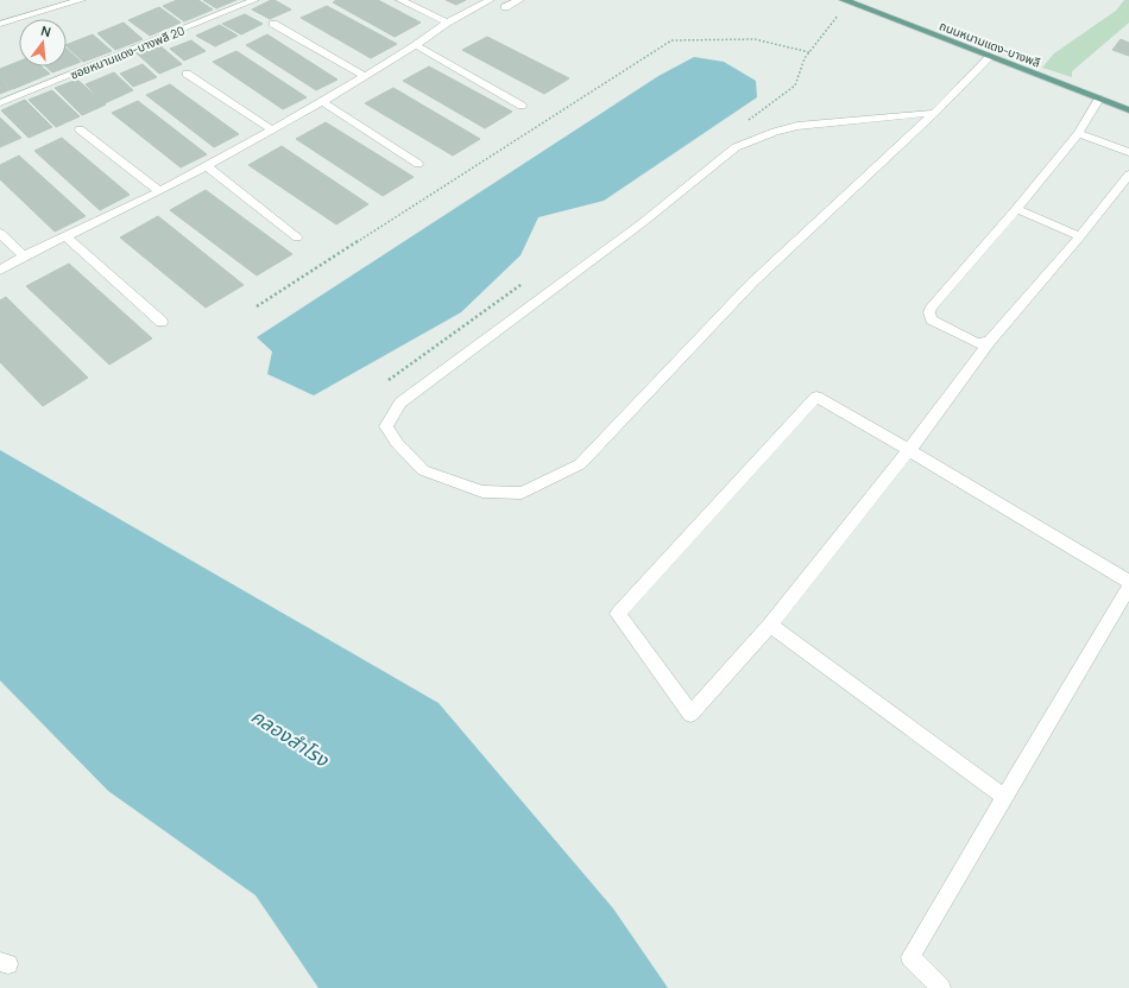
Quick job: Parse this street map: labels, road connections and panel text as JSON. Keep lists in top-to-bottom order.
{
  "streets": {
    "main road": ["ถนนหนามแดง-บางพลี"],
    "street": ["ซอยหนามแดง-บางพลี 20"]
  },
  "water": ["คลองสำโรง"],
  "north": "top"
}
